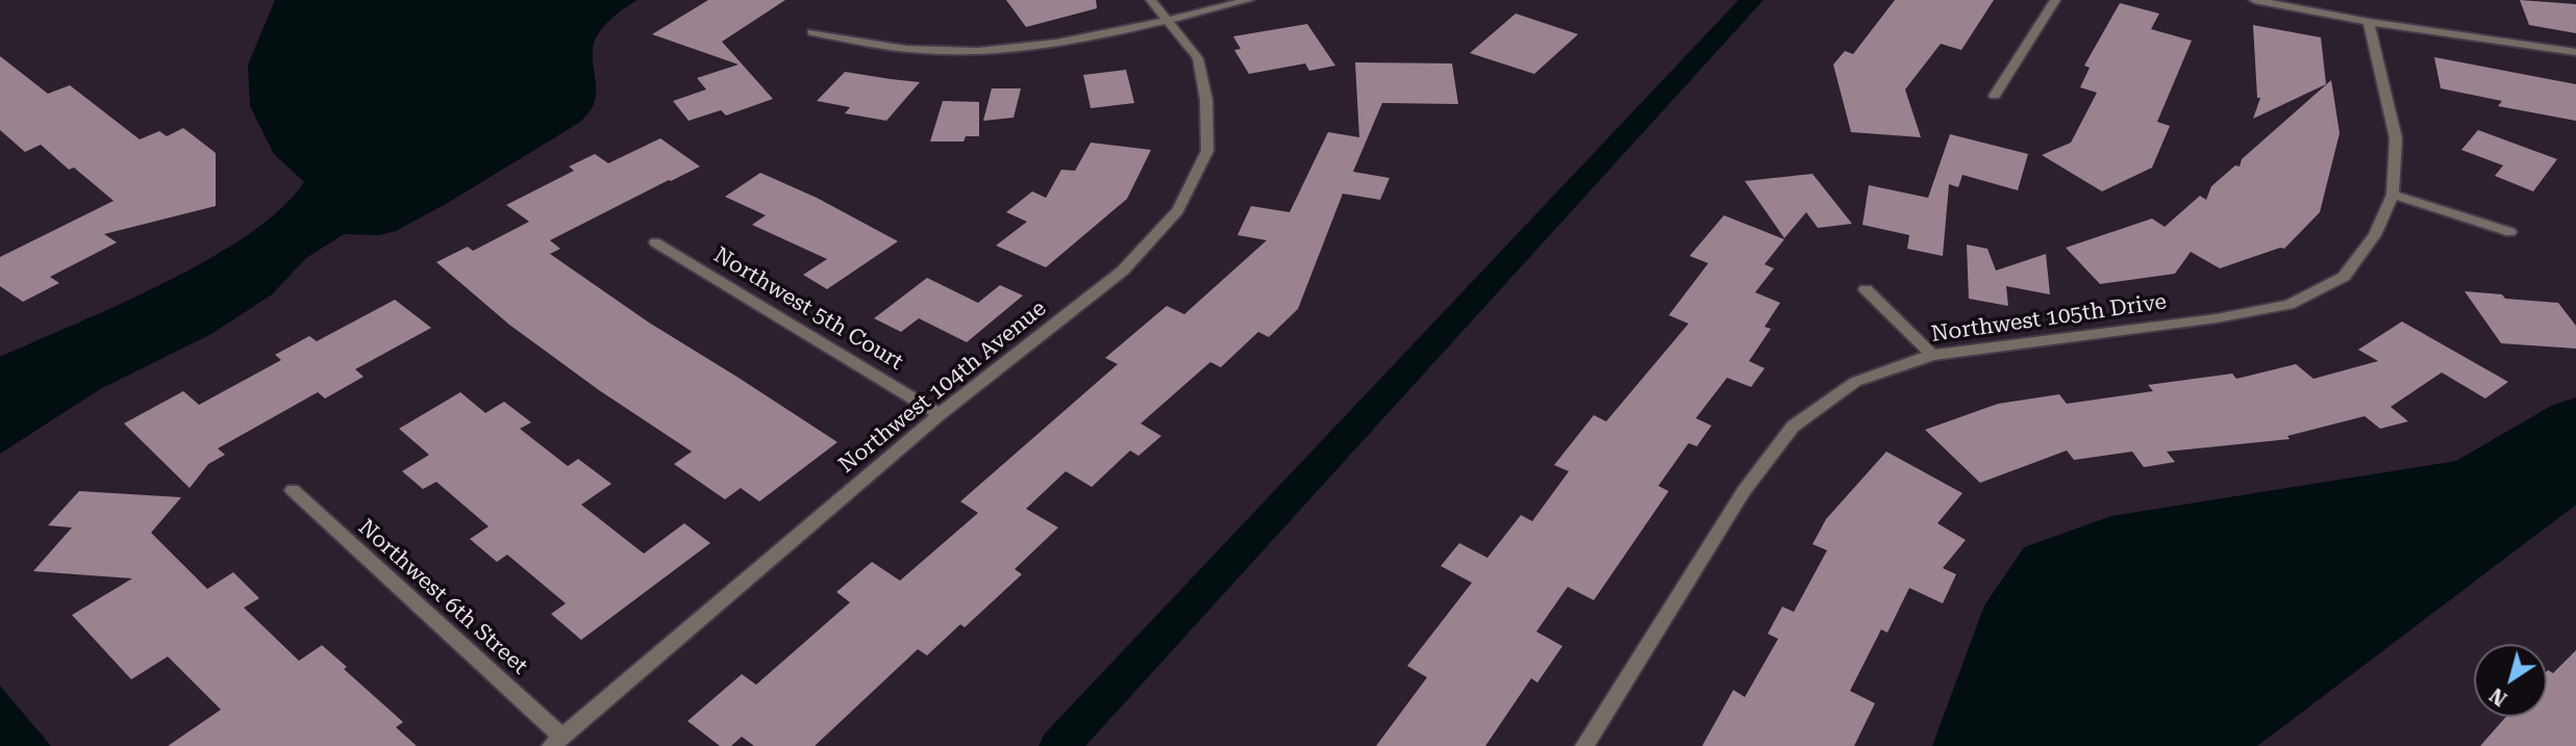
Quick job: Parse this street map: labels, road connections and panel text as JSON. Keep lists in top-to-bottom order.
{
  "streets": {
    "street": [
      "Northwest 5th Court",
      "Northwest 105th Drive",
      "Northwest 104th Avenue",
      "Northwest 6th Street"
    ]
  },
  "crossings": [
    ["Northwest 5th Court", "Northwest 104th Avenue"],
    ["Northwest 104th Avenue", "Northwest 6th Street"]
  ],
  "north": "bottom left"
}
